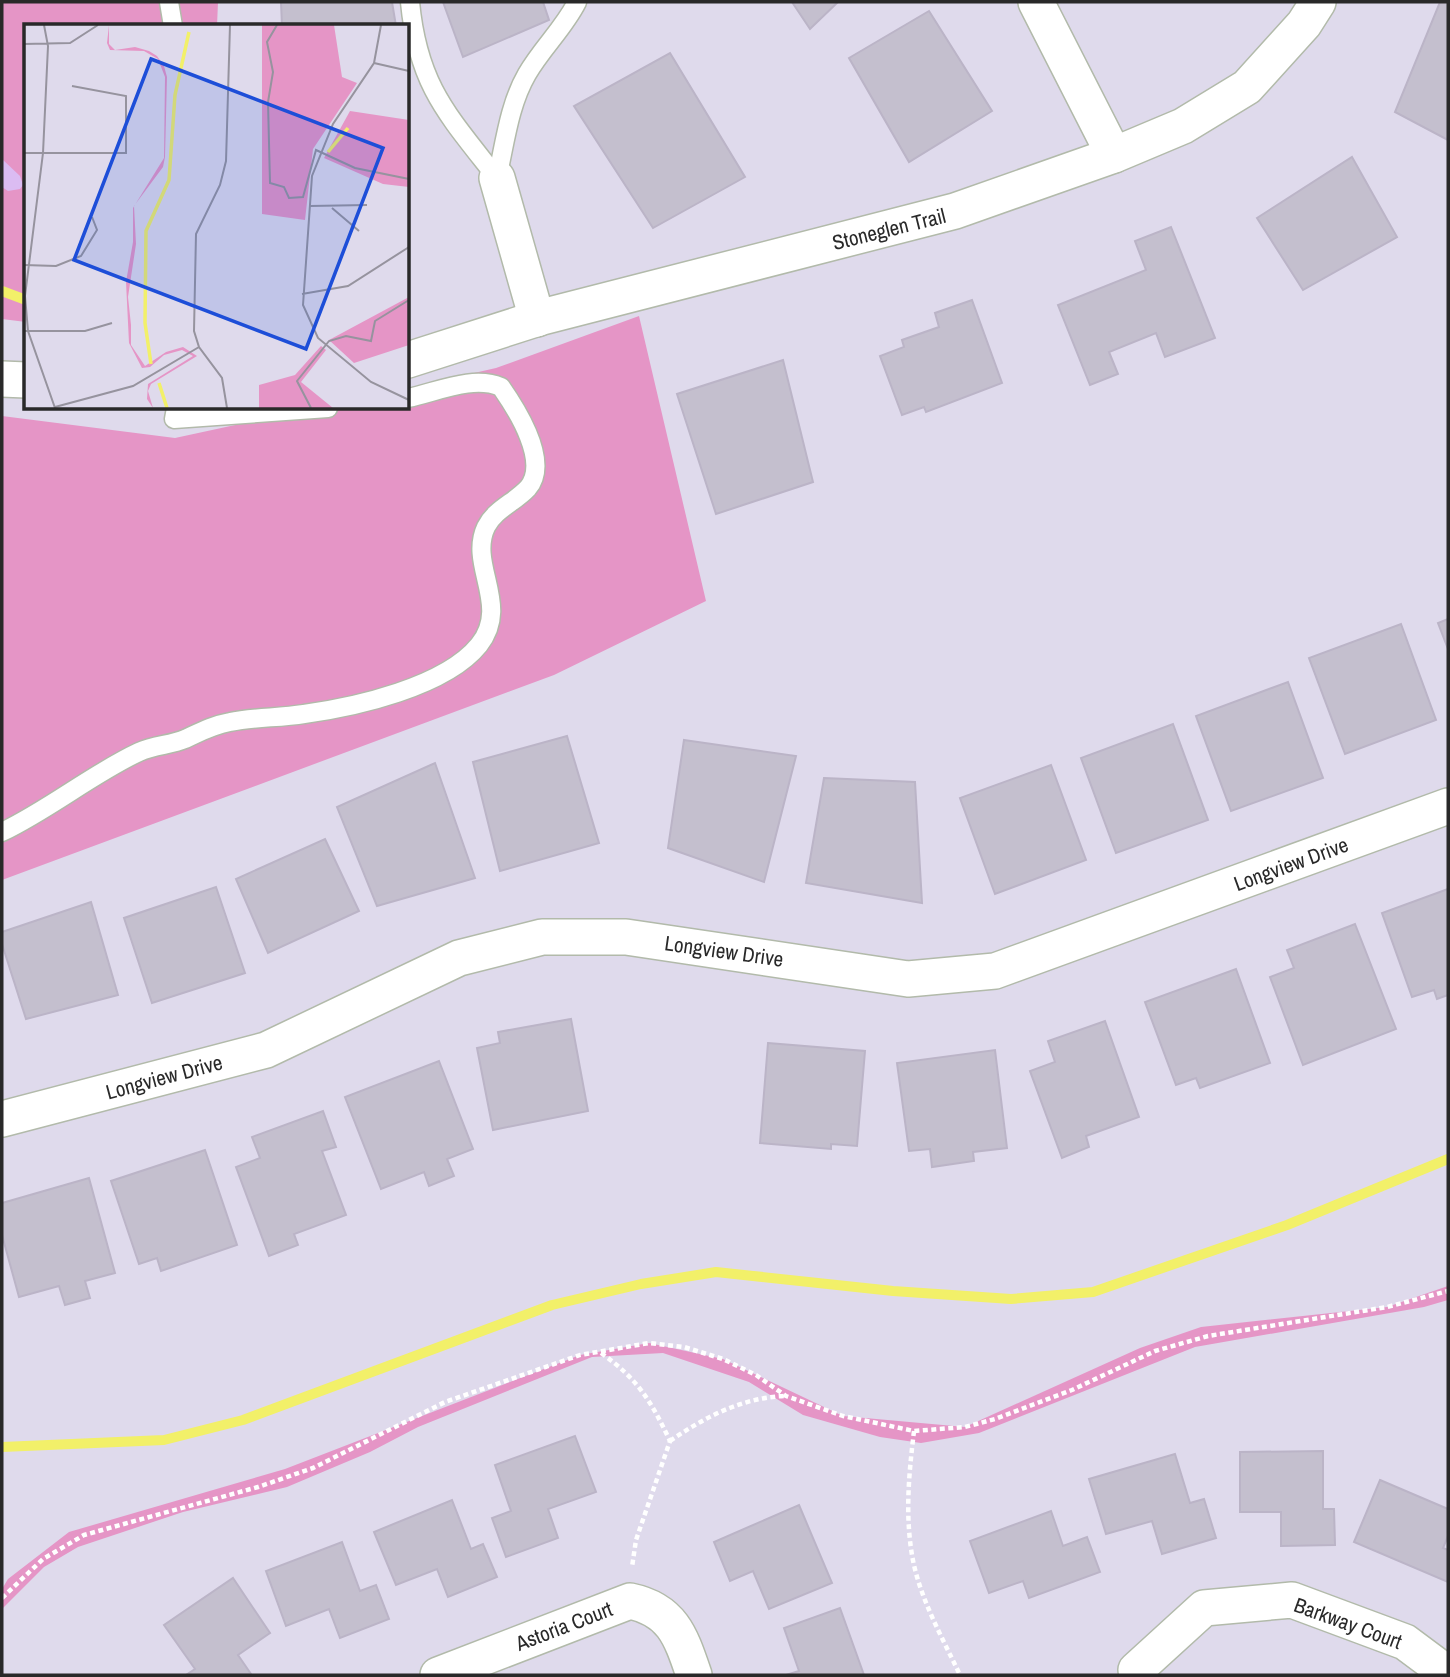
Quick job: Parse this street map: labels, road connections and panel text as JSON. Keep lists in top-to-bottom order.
{
  "streets": {
    "street": [
      "Stoneglen Trail",
      "Longview Drive",
      "Barkway Court",
      "Astoria Court"
    ]
  }
}
